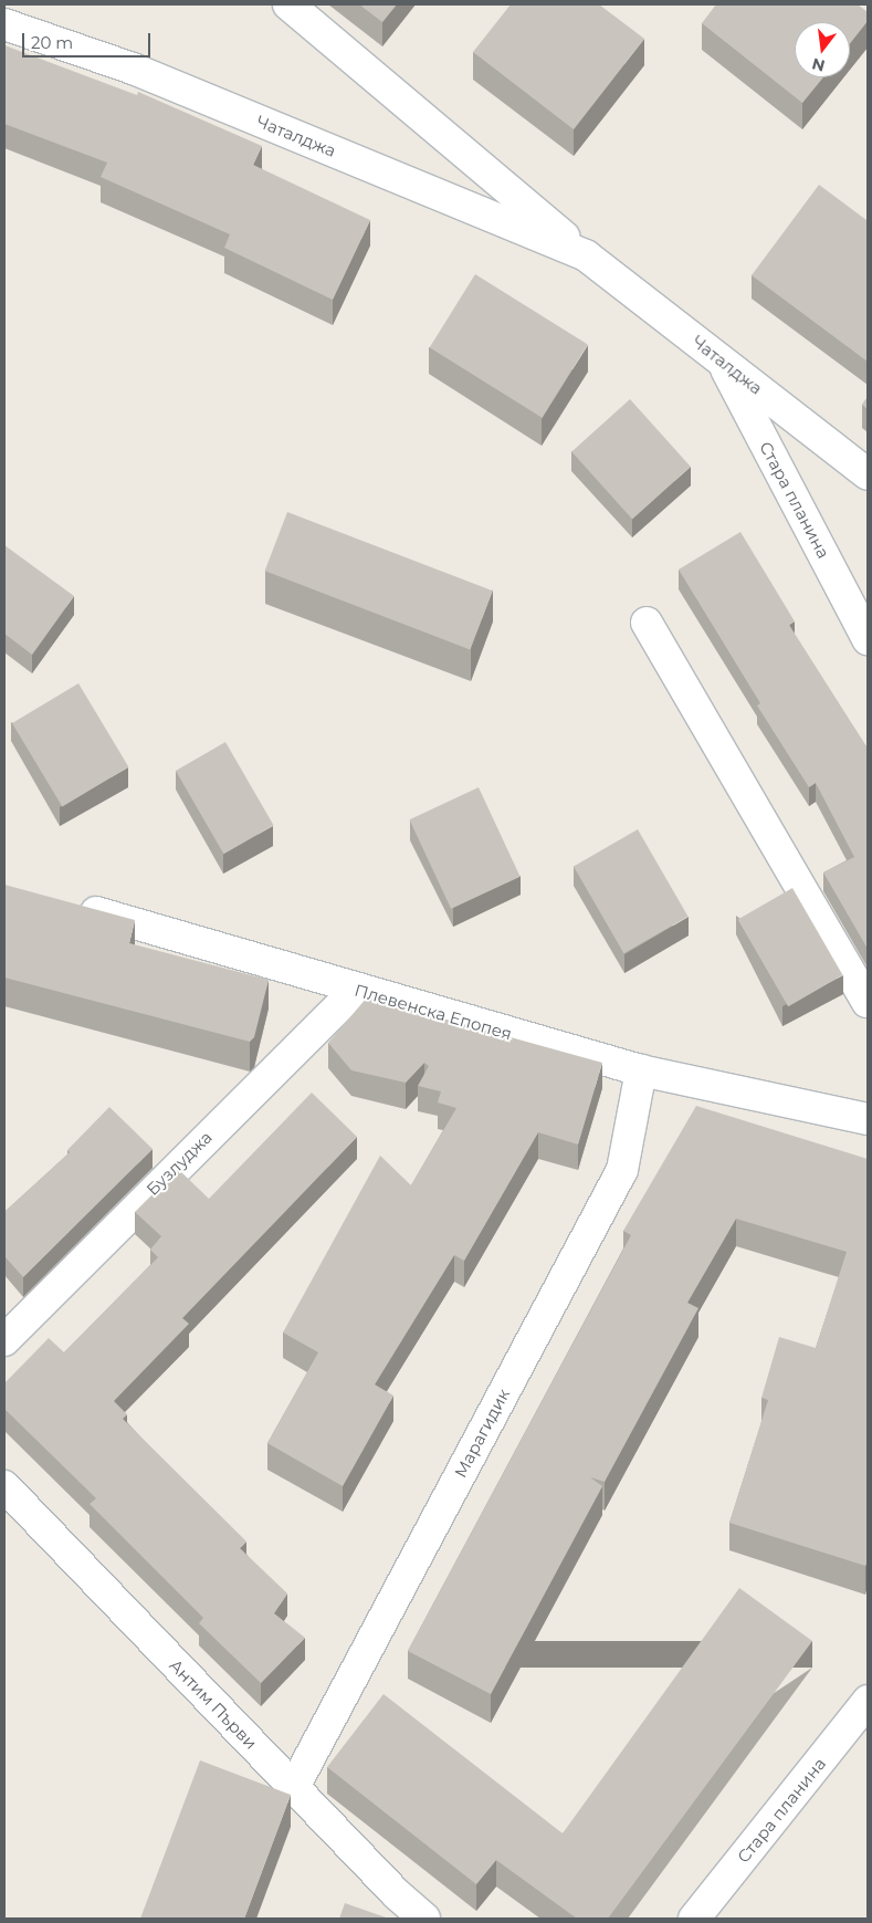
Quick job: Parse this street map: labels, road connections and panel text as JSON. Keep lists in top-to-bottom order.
{
  "streets": {
    "street": [
      "Чаталджа",
      "Стара планина",
      "Плевенска Епопея",
      "Бузлуджа",
      "Марагидик",
      "Антим Първи"
    ]
  },
  "crossings": [
    ["Чаталджа", "Стара планина"],
    ["Плевенска Епопея", "Бузлуджа"],
    ["Плевенска Епопея", "Марагидик"],
    ["Марагидик", "Антим Първи"]
  ],
  "scale_bar": "20 m",
  "north": "bottom"
}
